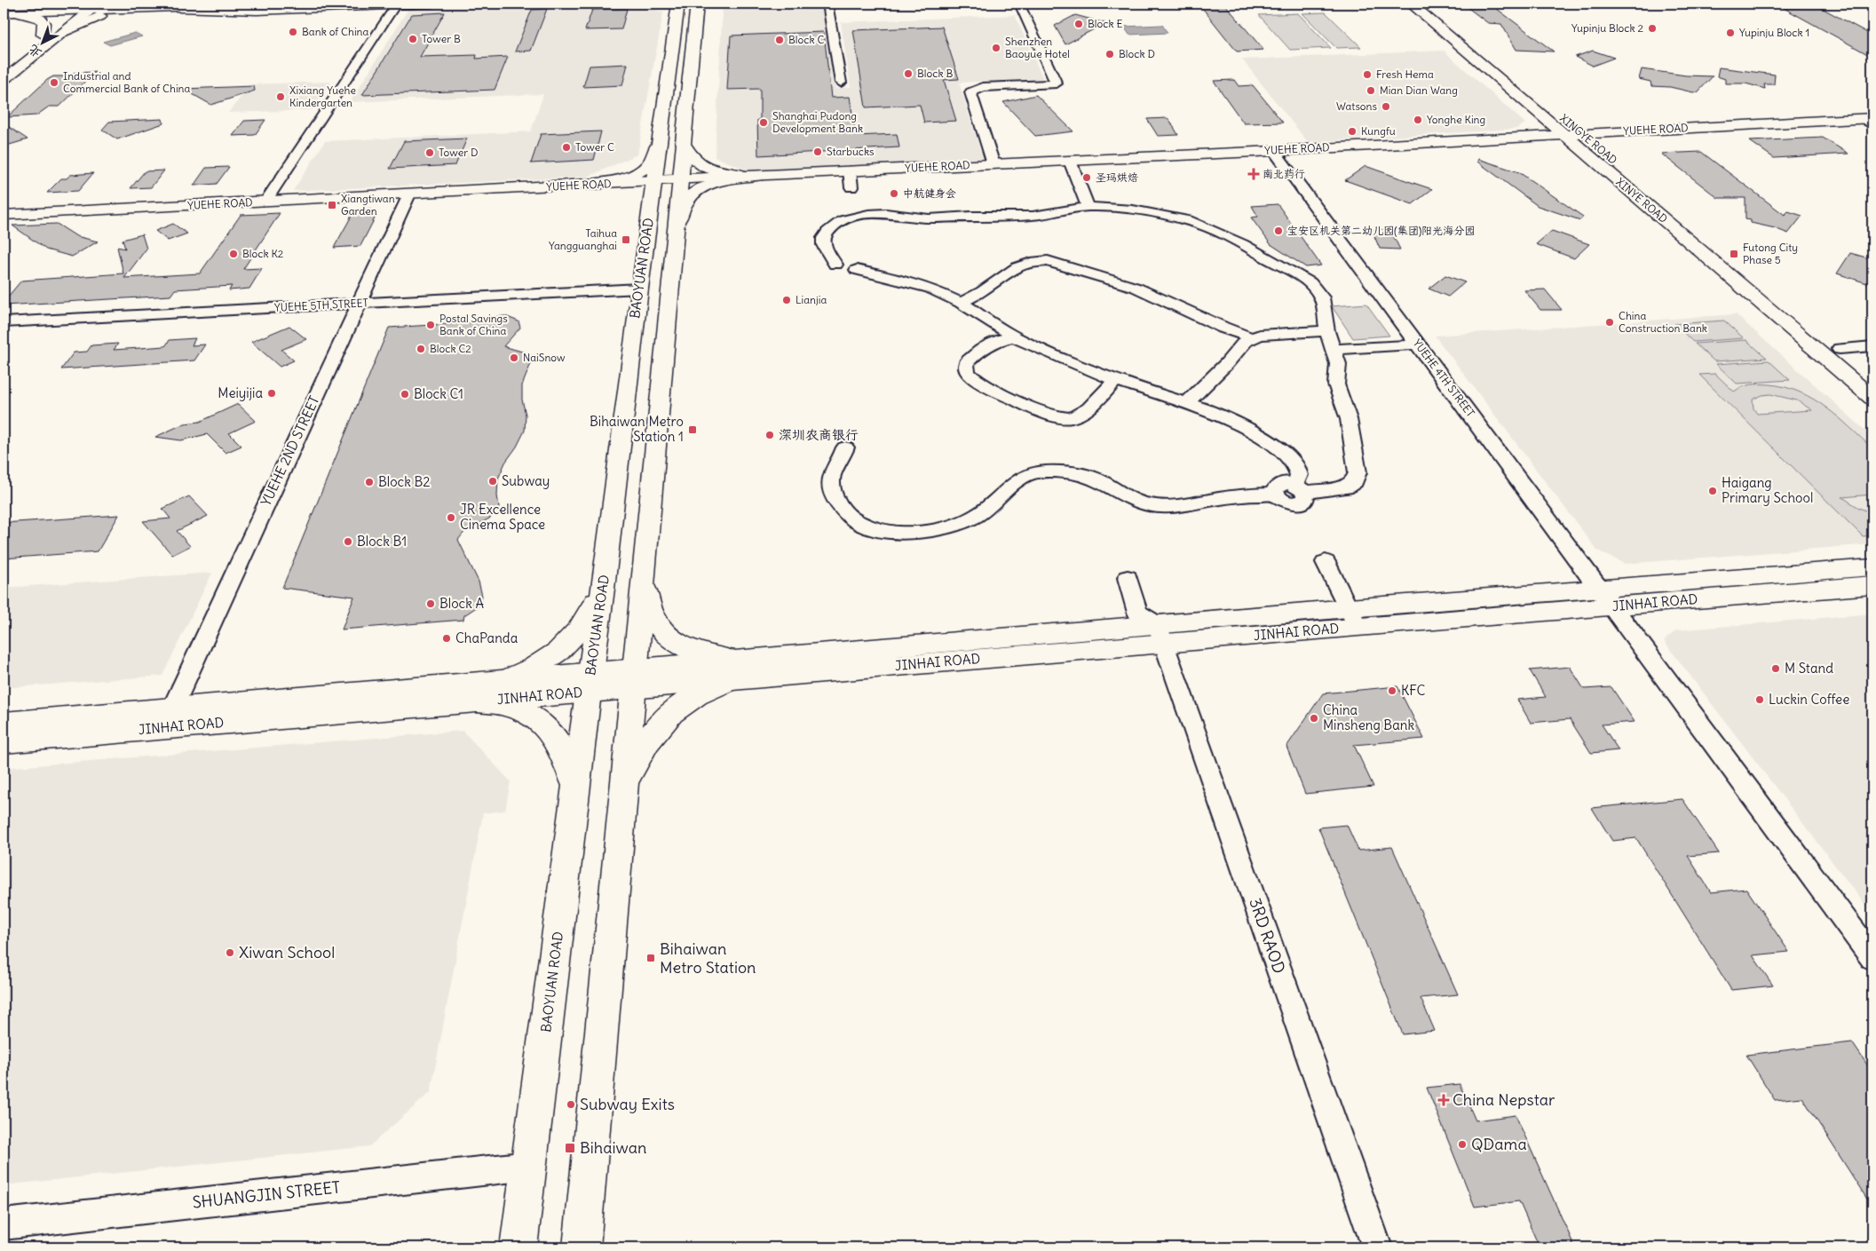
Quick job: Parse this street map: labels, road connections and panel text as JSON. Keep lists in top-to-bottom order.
{
  "streets": {
    "main road": [
      "YUEHE ROAD",
      "XINGYE ROAD",
      "XINYE ROAD",
      "BAOYUAN ROAD",
      "JINHAI ROAD"
    ],
    "street": [
      "YUEHE 5TH STREET",
      "YUEHE 4TH STREET",
      "YUEHE 2ND STREET",
      "3RD RAOD",
      "SHUANGJIN STREET"
    ]
  },
  "crossings": [
    ["YUEHE ROAD", "XINGYE ROAD"],
    ["YUEHE ROAD", "XINYE ROAD"],
    ["YUEHE ROAD", "BAOYUAN ROAD"],
    ["YUEHE ROAD", "YUEHE 4TH STREET"],
    ["YUEHE ROAD", "YUEHE 2ND STREET"],
    ["BAOYUAN ROAD", "YUEHE 5TH STREET"],
    ["BAOYUAN ROAD", "JINHAI ROAD"],
    ["BAOYUAN ROAD", "SHUANGJIN STREET"],
    ["YUEHE 5TH STREET", "YUEHE 2ND STREET"],
    ["YUEHE 4TH STREET", "JINHAI ROAD"],
    ["YUEHE 2ND STREET", "JINHAI ROAD"],
    ["JINHAI ROAD", "3RD RAOD"]
  ],
  "places": {
    "other": [
      "Block E",
      "Yupinju Block 2",
      "Bank of China",
      "Yupinju Block 1",
      "Tower B",
      "Block C",
      "Shenzhen Baoyue Hotel",
      "Block D",
      "Block B",
      "Fresh Hema",
      "Industrial and Commercial Bank of China",
      "Mian Dian Wang",
      "Xixiang Yuehe Kindergarten",
      "Watsons",
      "Yonghe King",
      "Shanghai Pudong Development Bank",
      "Kungfu",
      "Tower C",
      "Starbucks",
      "Tower D",
      "圣玛烘焙",
      "中航健身会",
      "宝安区机关第二幼儿园(集团)阳光海分园",
      "Block K2",
      "Lianjia",
      "China Construction Bank",
      "Postal Savings Bank of China",
      "Block C2",
      "NaiSnow",
      "Meiyijia",
      "Block C1",
      "深圳农商银行",
      "Subway",
      "Block B2",
      "Haigang Primary School",
      "JR Excellence Cinema Space",
      "Block B1",
      "Block A",
      "ChaPanda",
      "M Stand",
      "KFC",
      "Luckin Coffee",
      "China Minsheng Bank",
      "Xiwan School",
      "Subway Exits",
      "QDama"
    ],
    "health": ["南北药行", "China Nepstar"],
    "transit": [
      "Xiangtiwan Garden",
      "Taihua Yangguanghai",
      "Futong City Phase 5",
      "Bihaiwan Metro Station 1",
      "Bihaiwan Metro Station",
      "Bihaiwan"
    ]
  },
  "north": "bottom left"
}
